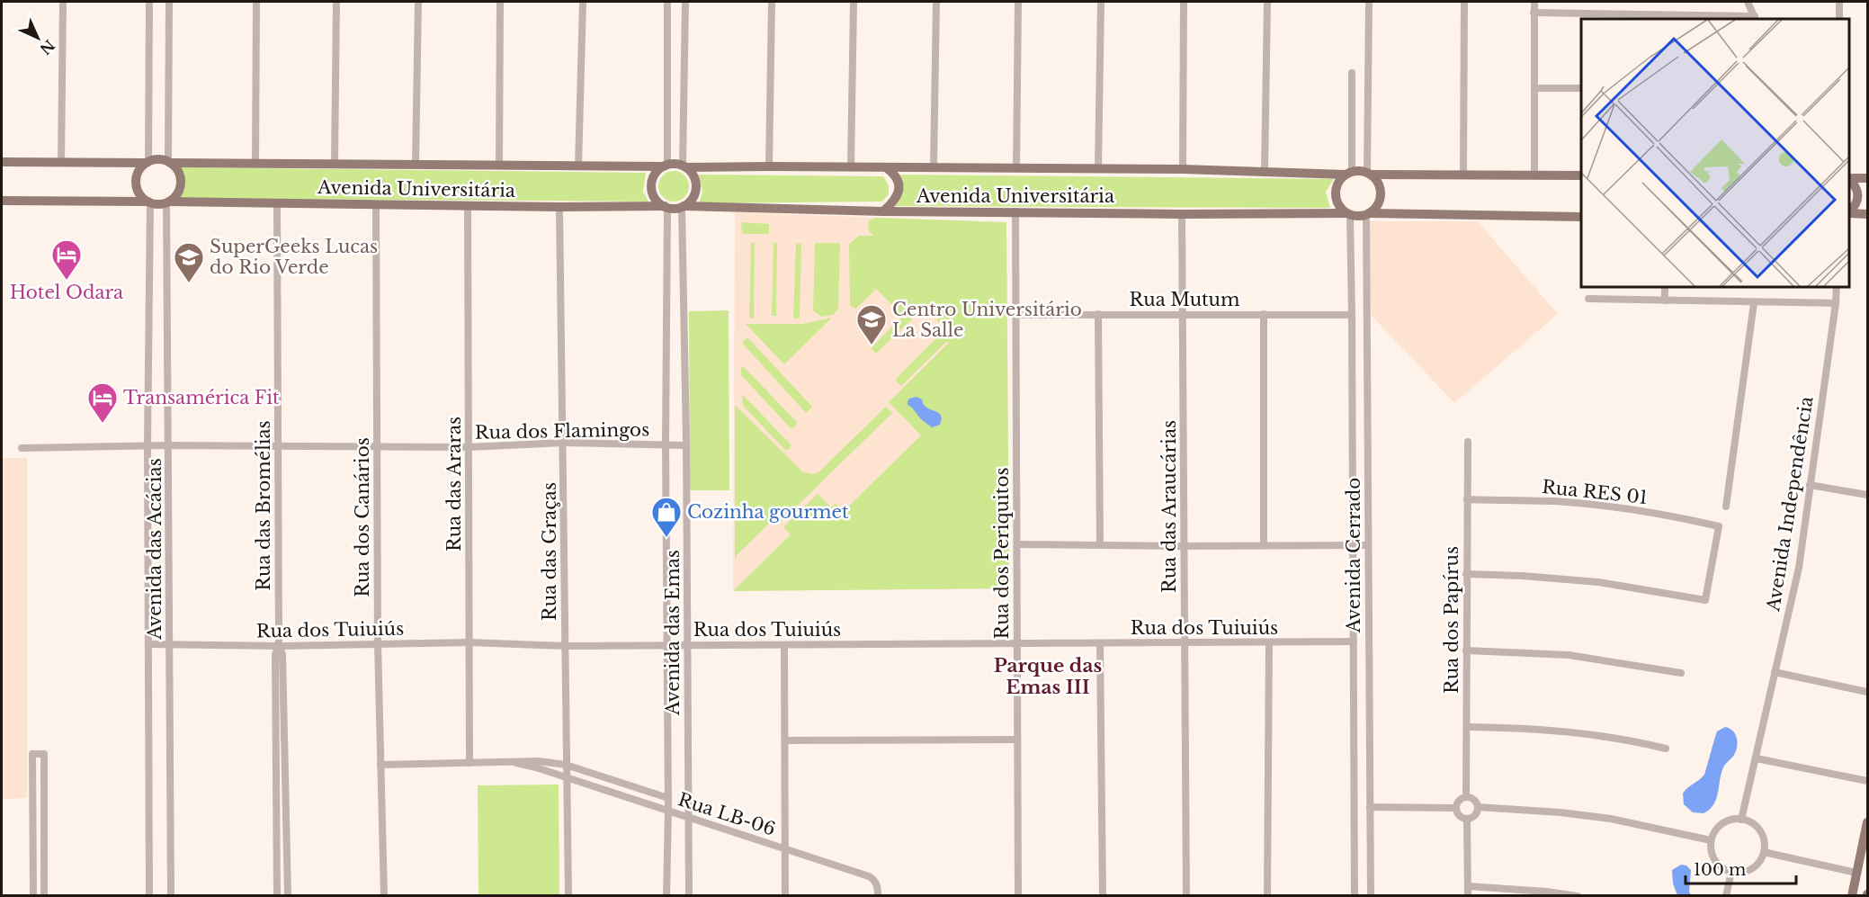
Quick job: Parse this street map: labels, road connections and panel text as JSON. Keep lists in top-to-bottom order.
{
  "streets": {
    "main road": ["Avenida Universitária"],
    "street": [
      "Rua Mutum",
      "Rua dos Flamingos",
      "Rua das Araras",
      "Rua RES 01",
      "Avenida Independência",
      "Rua das Bromélias",
      "Rua das Araucárias",
      "Rua dos Canários",
      "Avenida das Acácias",
      "Rua das Graças",
      "Rua dos Periquitos",
      "Avenida Cerrado",
      "Rua dos Papírus",
      "Rua dos Tuiuiús",
      "Avenida das Emas",
      "Rua LB-06"
    ]
  },
  "crossings": [
    ["Avenida Universitária", "Rua das Araras"],
    ["Avenida Universitária", "Rua das Bromélias"],
    ["Avenida Universitária", "Rua das Araucárias"],
    ["Avenida Universitária", "Rua dos Canários"],
    ["Avenida Universitária", "Avenida das Acácias"],
    ["Avenida Universitária", "Rua das Graças"],
    ["Avenida Universitária", "Rua dos Periquitos"],
    ["Avenida Universitária", "Avenida Cerrado"],
    ["Avenida Universitária", "Avenida das Emas"],
    ["Rua Mutum", "Rua das Araucárias"],
    ["Rua Mutum", "Rua dos Periquitos"],
    ["Rua Mutum", "Avenida Cerrado"],
    ["Rua dos Flamingos", "Rua das Araras"],
    ["Rua dos Flamingos", "Rua das Bromélias"],
    ["Rua dos Flamingos", "Rua dos Canários"],
    ["Rua dos Flamingos", "Avenida das Acácias"],
    ["Rua dos Flamingos", "Rua das Graças"],
    ["Rua dos Flamingos", "Avenida das Emas"],
    ["Rua das Araras", "Rua dos Tuiuiús"],
    ["Rua RES 01", "Rua dos Papírus"],
    ["Rua das Bromélias", "Rua dos Tuiuiús"],
    ["Rua das Araucárias", "Rua dos Tuiuiús"],
    ["Rua dos Canários", "Rua dos Tuiuiús"],
    ["Avenida das Acácias", "Rua dos Tuiuiús"],
    ["Rua das Graças", "Rua dos Tuiuiús"],
    ["Rua das Graças", "Rua LB-06"],
    ["Rua dos Periquitos", "Rua dos Tuiuiús"],
    ["Avenida Cerrado", "Rua dos Tuiuiús"],
    ["Rua dos Tuiuiús", "Avenida das Emas"],
    ["Avenida das Emas", "Rua LB-06"]
  ],
  "districts": ["Parque das Emas III"],
  "places": {
    "hotel": ["Hotel Odara", "Transamérica Fit"],
    "school or university": ["SuperGeeks Lucas do Rio Verde", "Centro Universitário La Salle"],
    "shop": ["Cozinha gourmet"]
  },
  "scale_bar": "100 m",
  "north": "bottom right"
}
